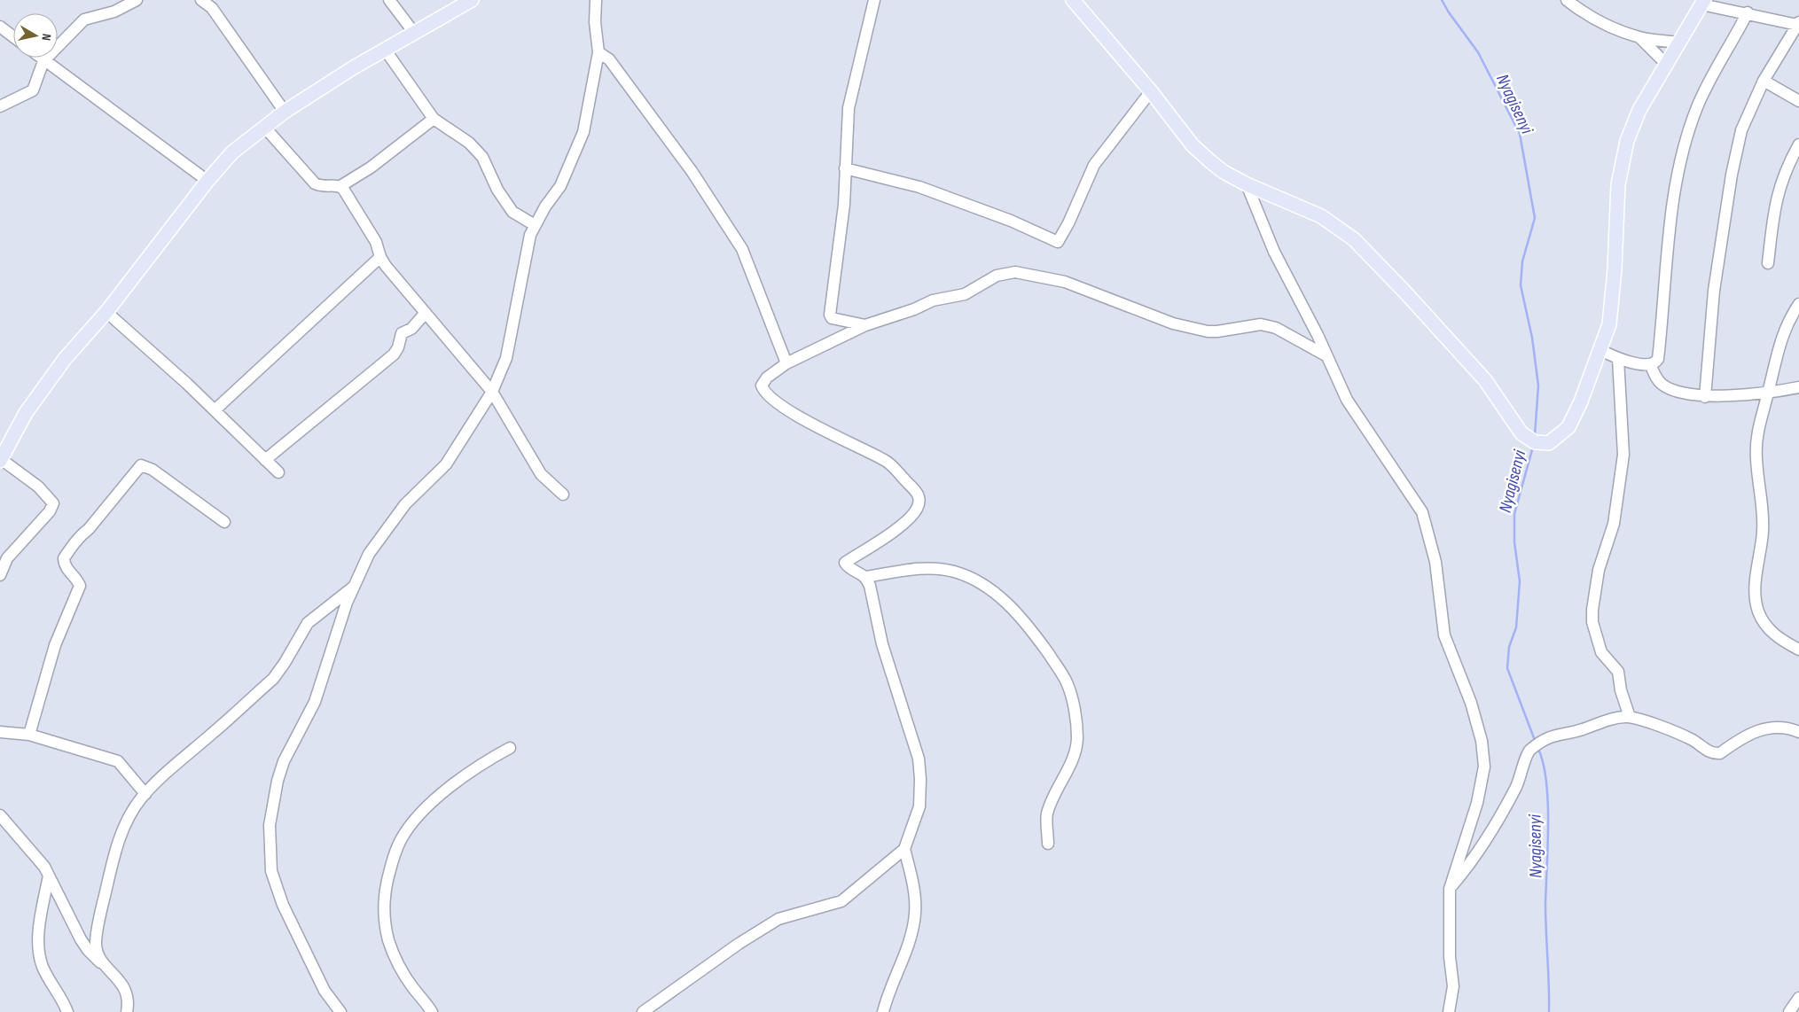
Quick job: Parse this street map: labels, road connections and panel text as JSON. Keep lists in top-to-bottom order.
{
  "water": ["Nyagisenyi"],
  "north": "right"
}
